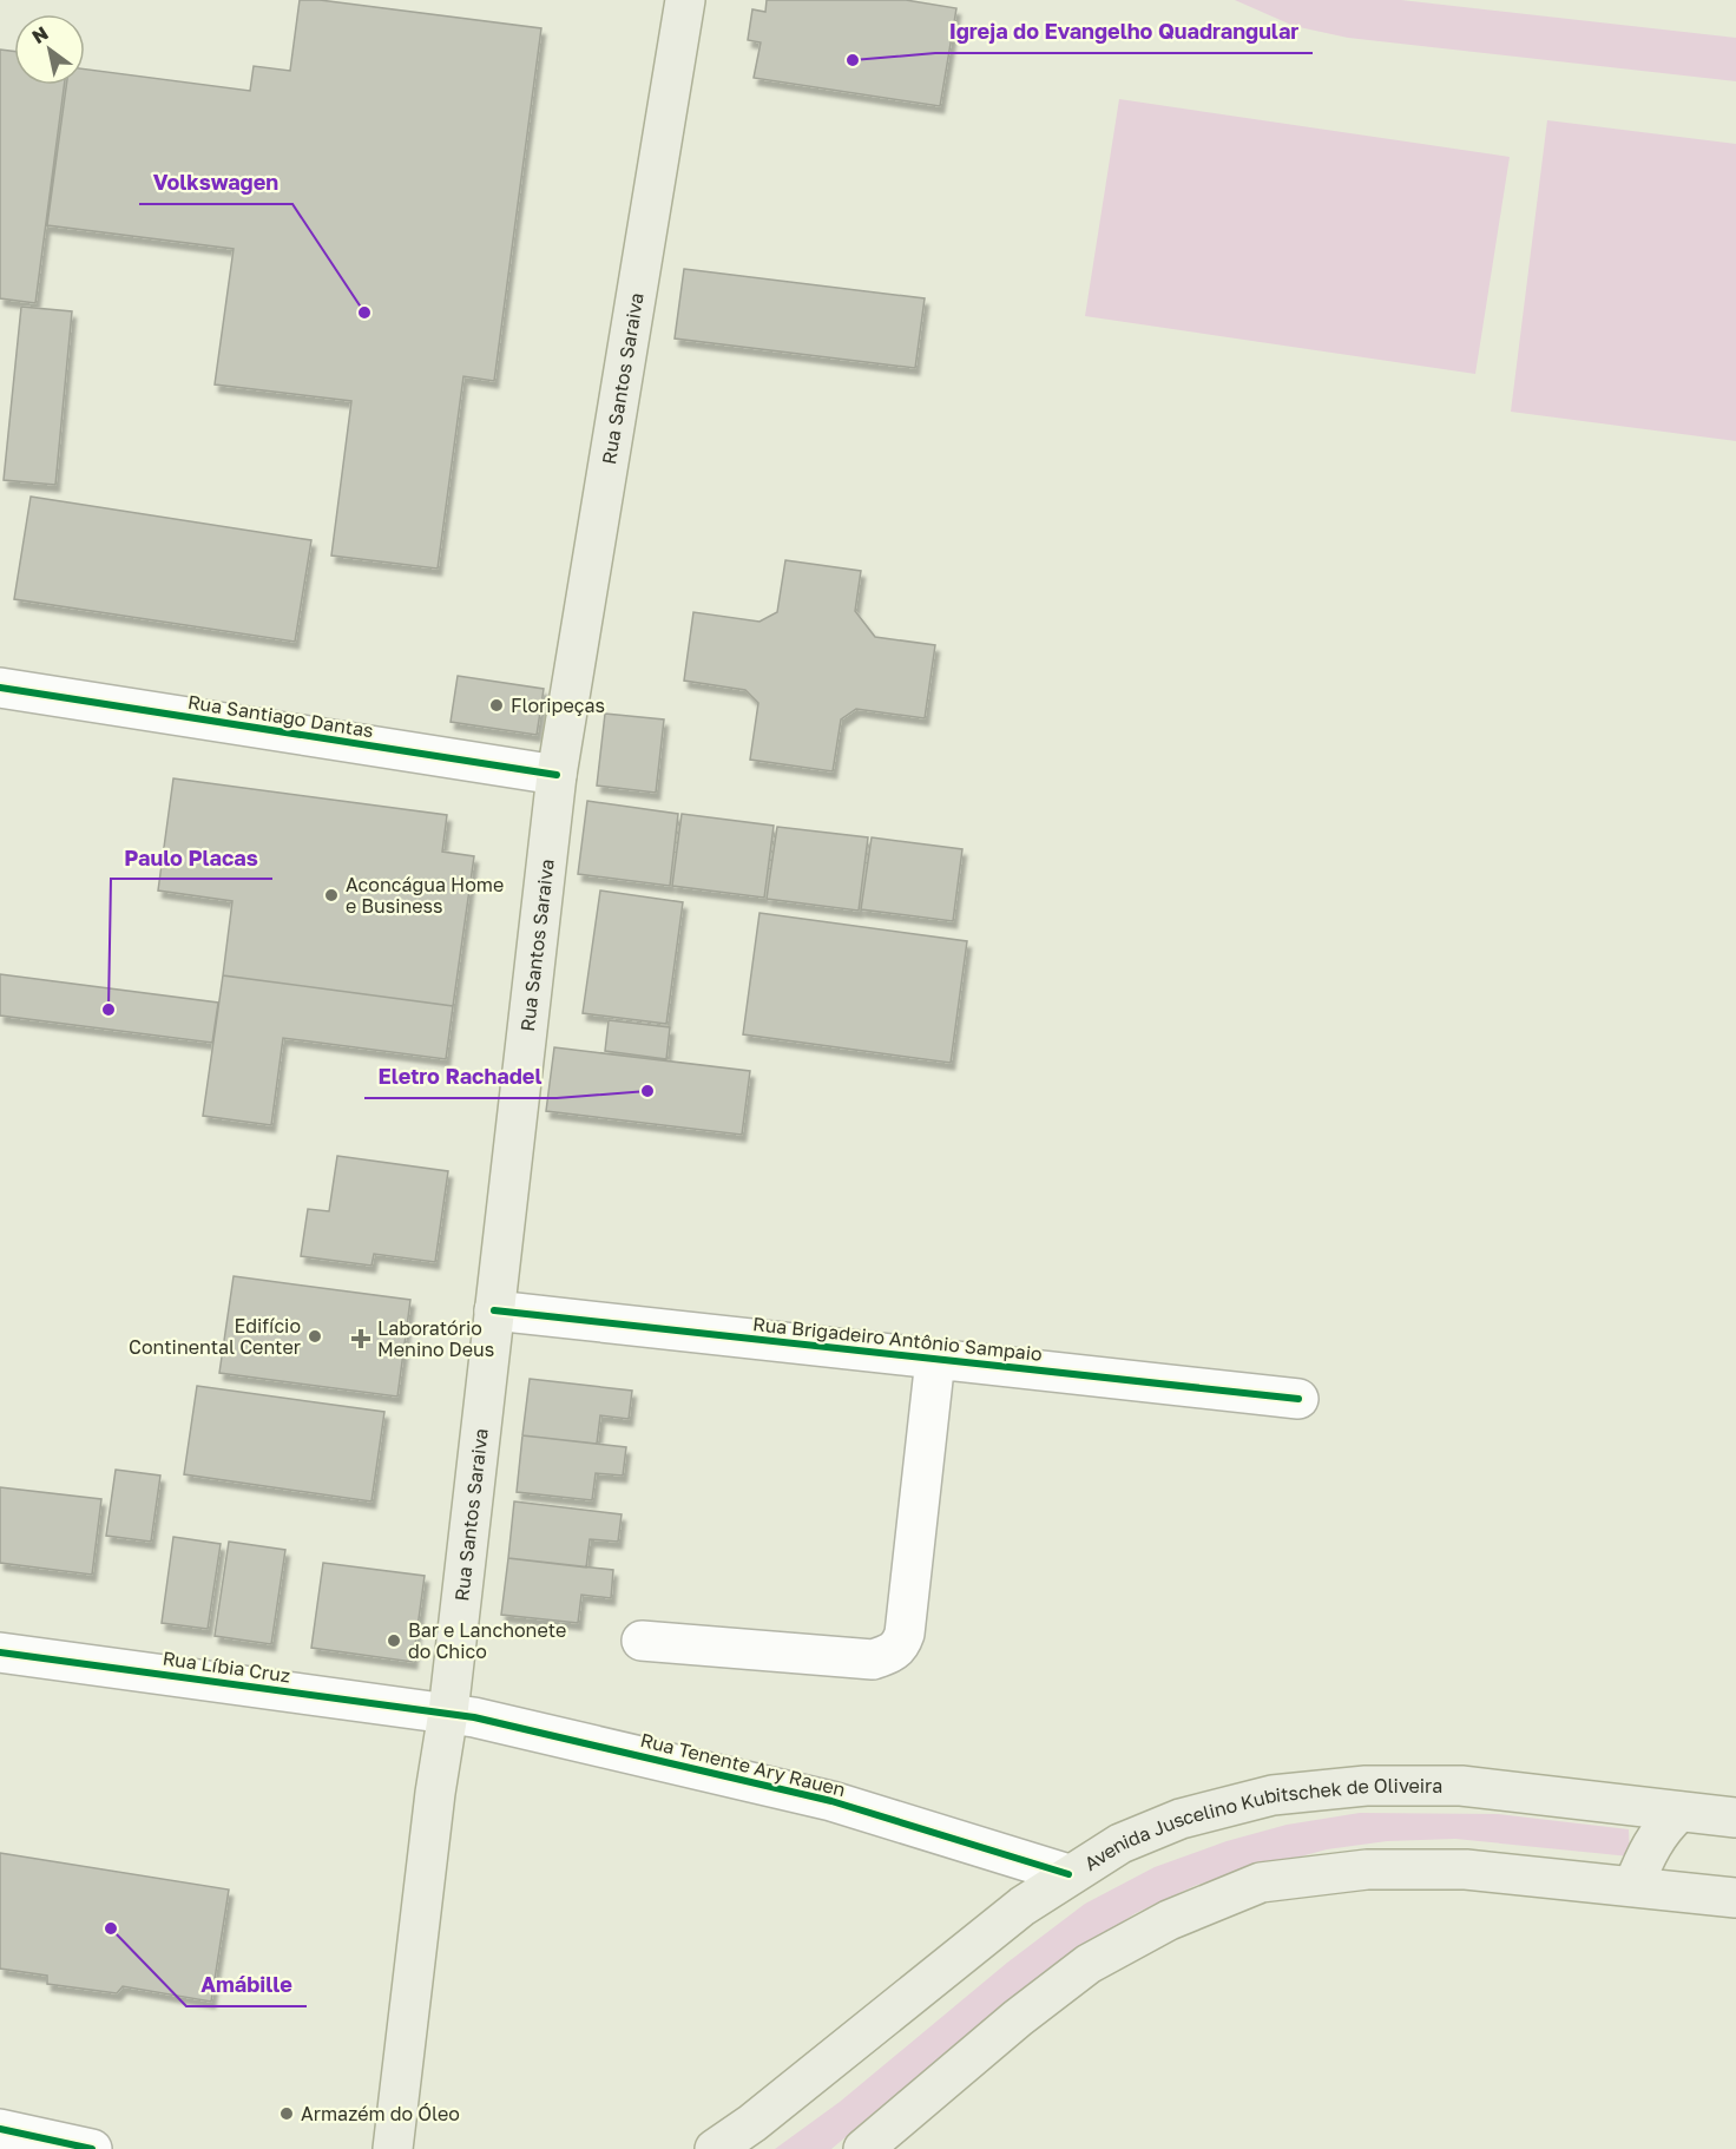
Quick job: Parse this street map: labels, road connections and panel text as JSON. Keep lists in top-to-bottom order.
{
  "streets": {
    "main road": ["Rua Santos Saraiva", "Avenida Juscelino Kubitschek de Oliveira"],
    "street": [
      "Rua Santiago Dantas",
      "Rua Brigadeiro Antônio Sampaio",
      "Rua Líbia Cruz",
      "Rua Tenente Ary Rauen"
    ]
  },
  "crossings": [
    ["Rua Santos Saraiva", "Rua Santiago Dantas"],
    ["Rua Santos Saraiva", "Rua Brigadeiro Antônio Sampaio"],
    ["Rua Santos Saraiva", "Rua Líbia Cruz"],
    ["Rua Santos Saraiva", "Rua Tenente Ary Rauen"],
    ["Rua Líbia Cruz", "Rua Tenente Ary Rauen"],
    ["Rua Tenente Ary Rauen", "Avenida Juscelino Kubitschek de Oliveira"]
  ],
  "places": {
    "other": [
      "Igreja do Evangelho Quadrangular",
      "Volkswagen",
      "Floripeças",
      "Aconcágua Home e Business",
      "Paulo Placas",
      "Eletro Rachadel",
      "Edifício Continental Center",
      "Bar e Lanchonete do Chico",
      "Amábille",
      "Armazém do Óleo"
    ],
    "health": ["Laboratório Menino Deus"]
  },
  "north": "top left"
}
